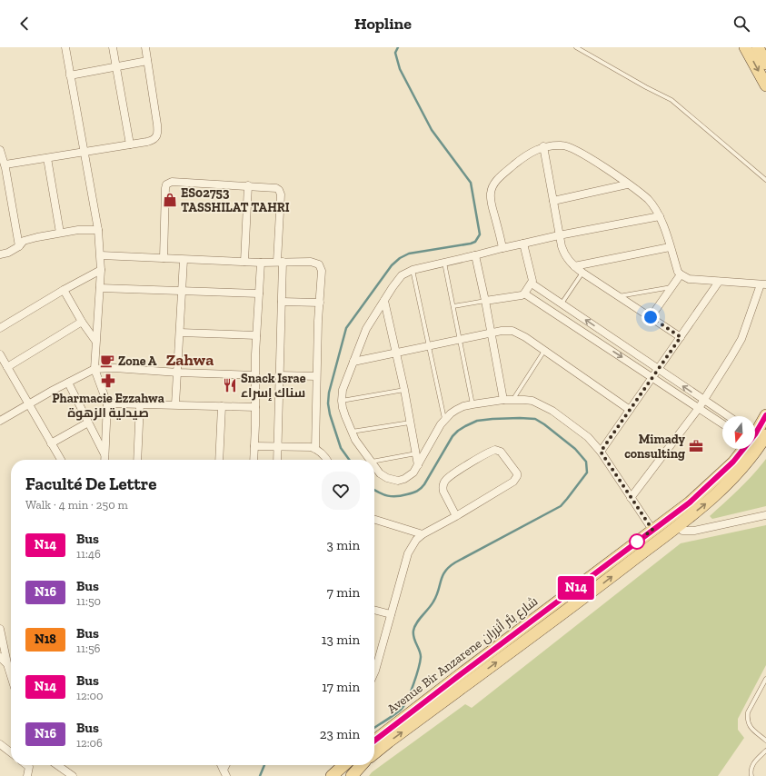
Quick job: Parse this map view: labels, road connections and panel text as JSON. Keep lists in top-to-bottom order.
{
  "streets": {
    "main road": ["Avenue Bir Anzarene شارع بئر أنزران"]
  },
  "districts": ["Zahwa"],
  "places": {
    "shop": ["ES02753 TASSHILAT TAHRI"],
    "cafe": ["Zone A"],
    "pharmacy": ["Pharmacie Ezzahwa صيدلية الزهوة"],
    "restaurant": ["Snack Israe سناك إسراء"],
    "office": ["Mimady consulting"]
  },
  "lines": ["bus line N14"],
  "north": "bottom",
  "page": {
    "header": "Hopline",
    "on_map": "N14",
    "heading": ["Faculté De Lettre", "Walk · 4 min · 250 m"],
    "list": [
      {
        "mark": "N14",
        "name": "Bus",
        "note": "11:46",
        "value": "3 min"
      },
      {
        "mark": "N16",
        "name": "Bus",
        "note": "11:50",
        "value": "7 min"
      },
      {
        "mark": "N18",
        "name": "Bus",
        "note": "11:56",
        "value": "13 min"
      },
      {
        "mark": "N14",
        "name": "Bus",
        "note": "12:00",
        "value": "17 min"
      },
      {
        "mark": "N16",
        "name": "Bus",
        "note": "12:06",
        "value": "23 min"
      }
    ]
  }
}
